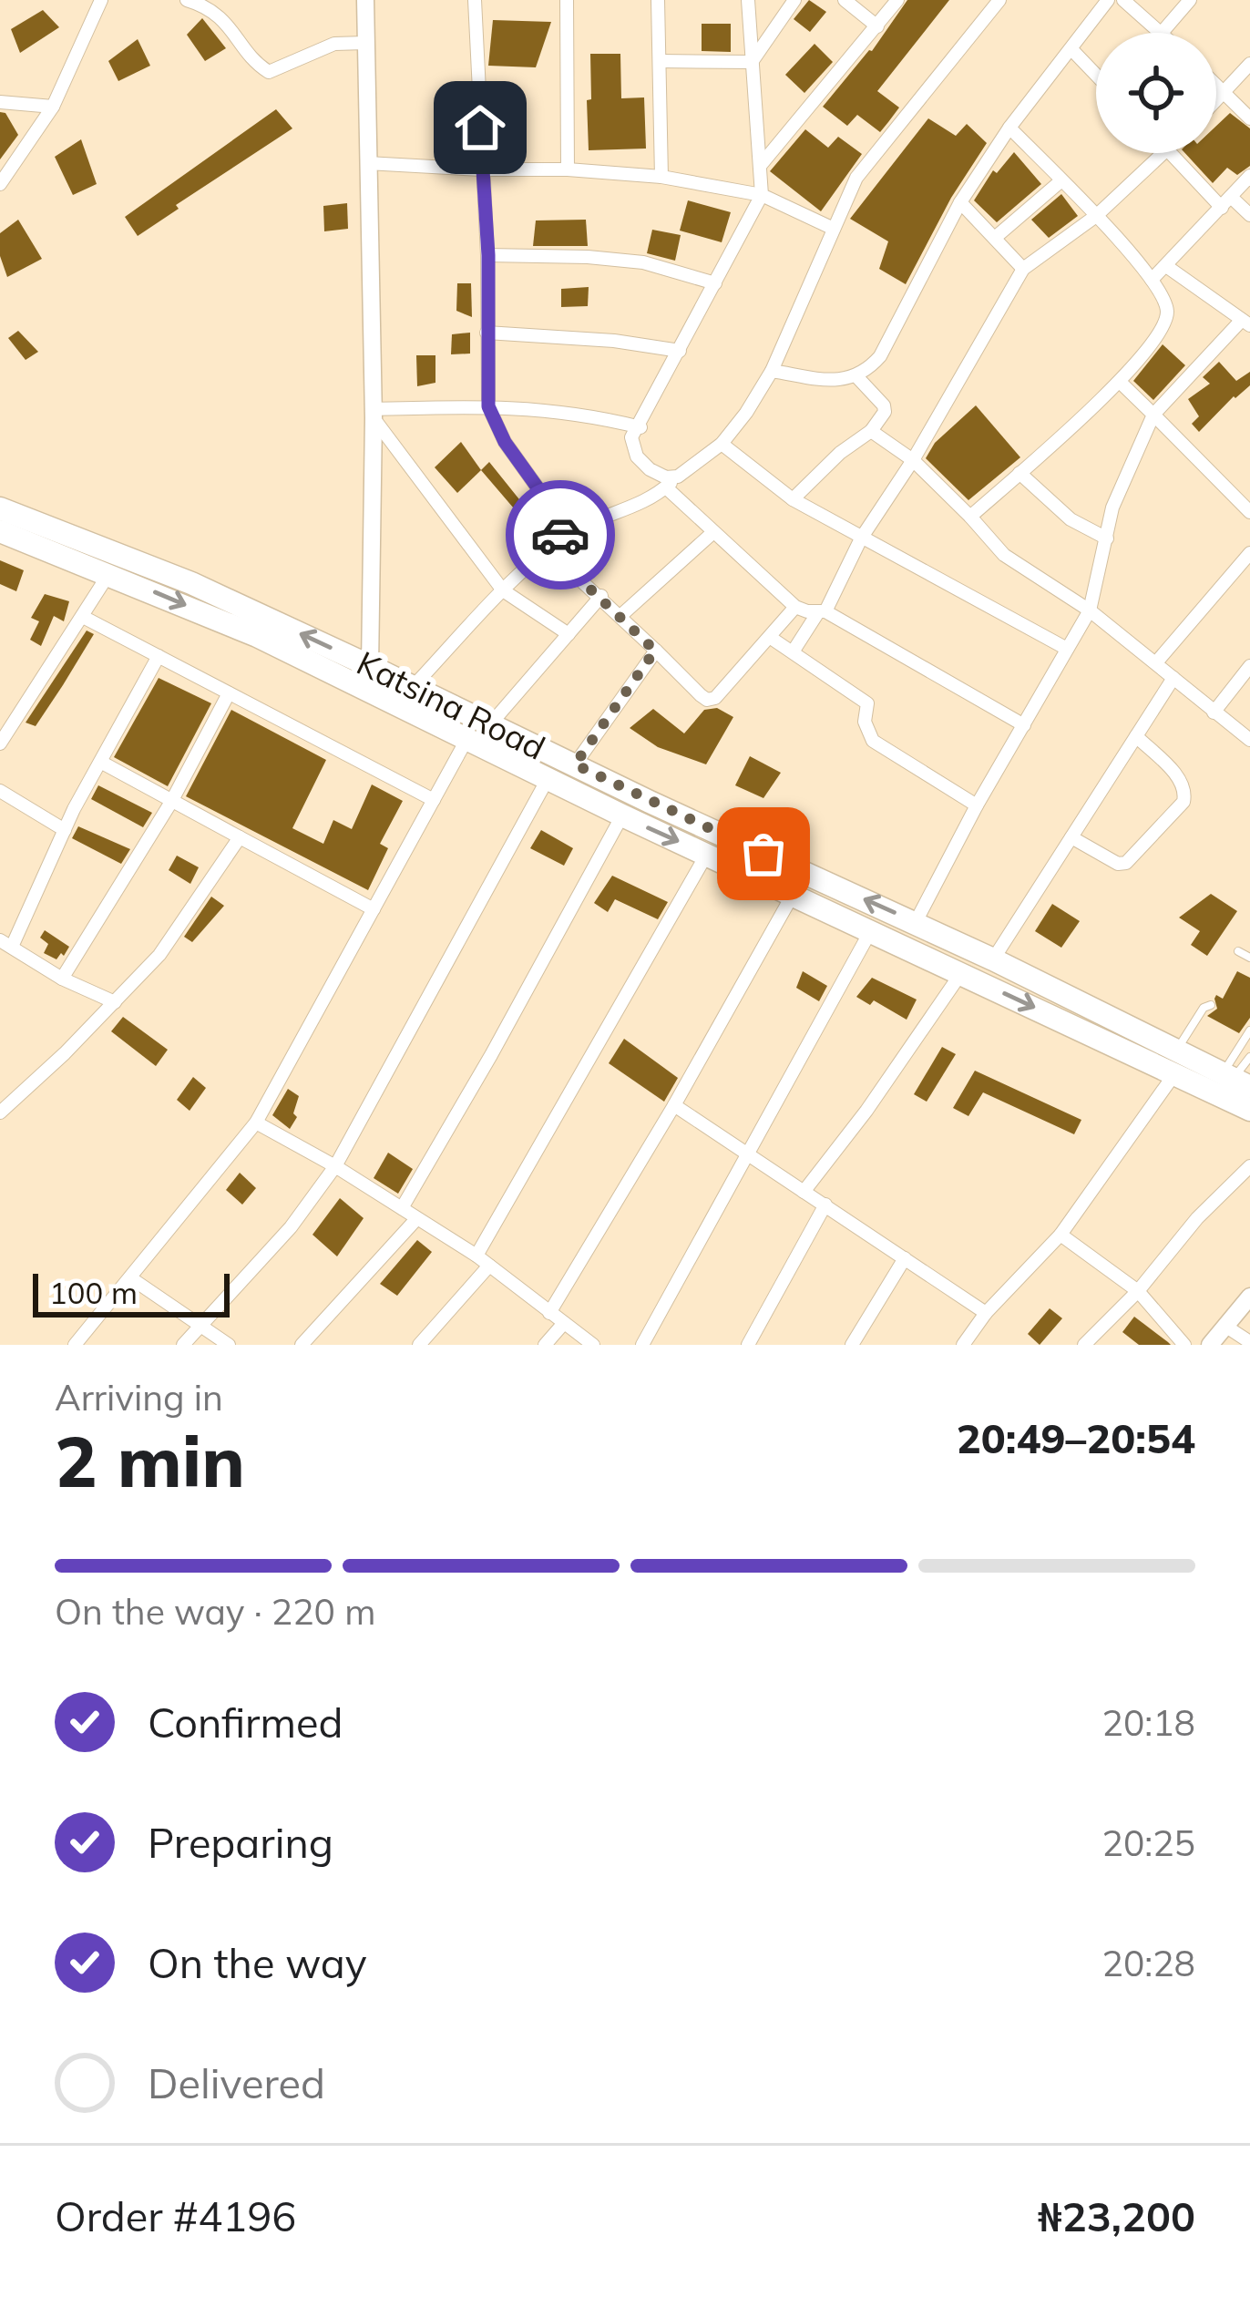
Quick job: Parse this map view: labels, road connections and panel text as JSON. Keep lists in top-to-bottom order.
{
  "streets": {
    "highway": ["Katsina Road"]
  },
  "scale_bar": "100 m",
  "page": {
    "scale": "100 m",
    "heading": ["2 min", "Arriving in", "20:49–20:54"],
    "panel": ["Order #4196", "₦23,200"],
    "bar": "On the way · 220 m",
    "list": [
      ["Confirmed", "20:18"],
      ["Preparing", "20:25"],
      ["On the way", "20:28"],
      "Delivered"
    ]
  }
}
